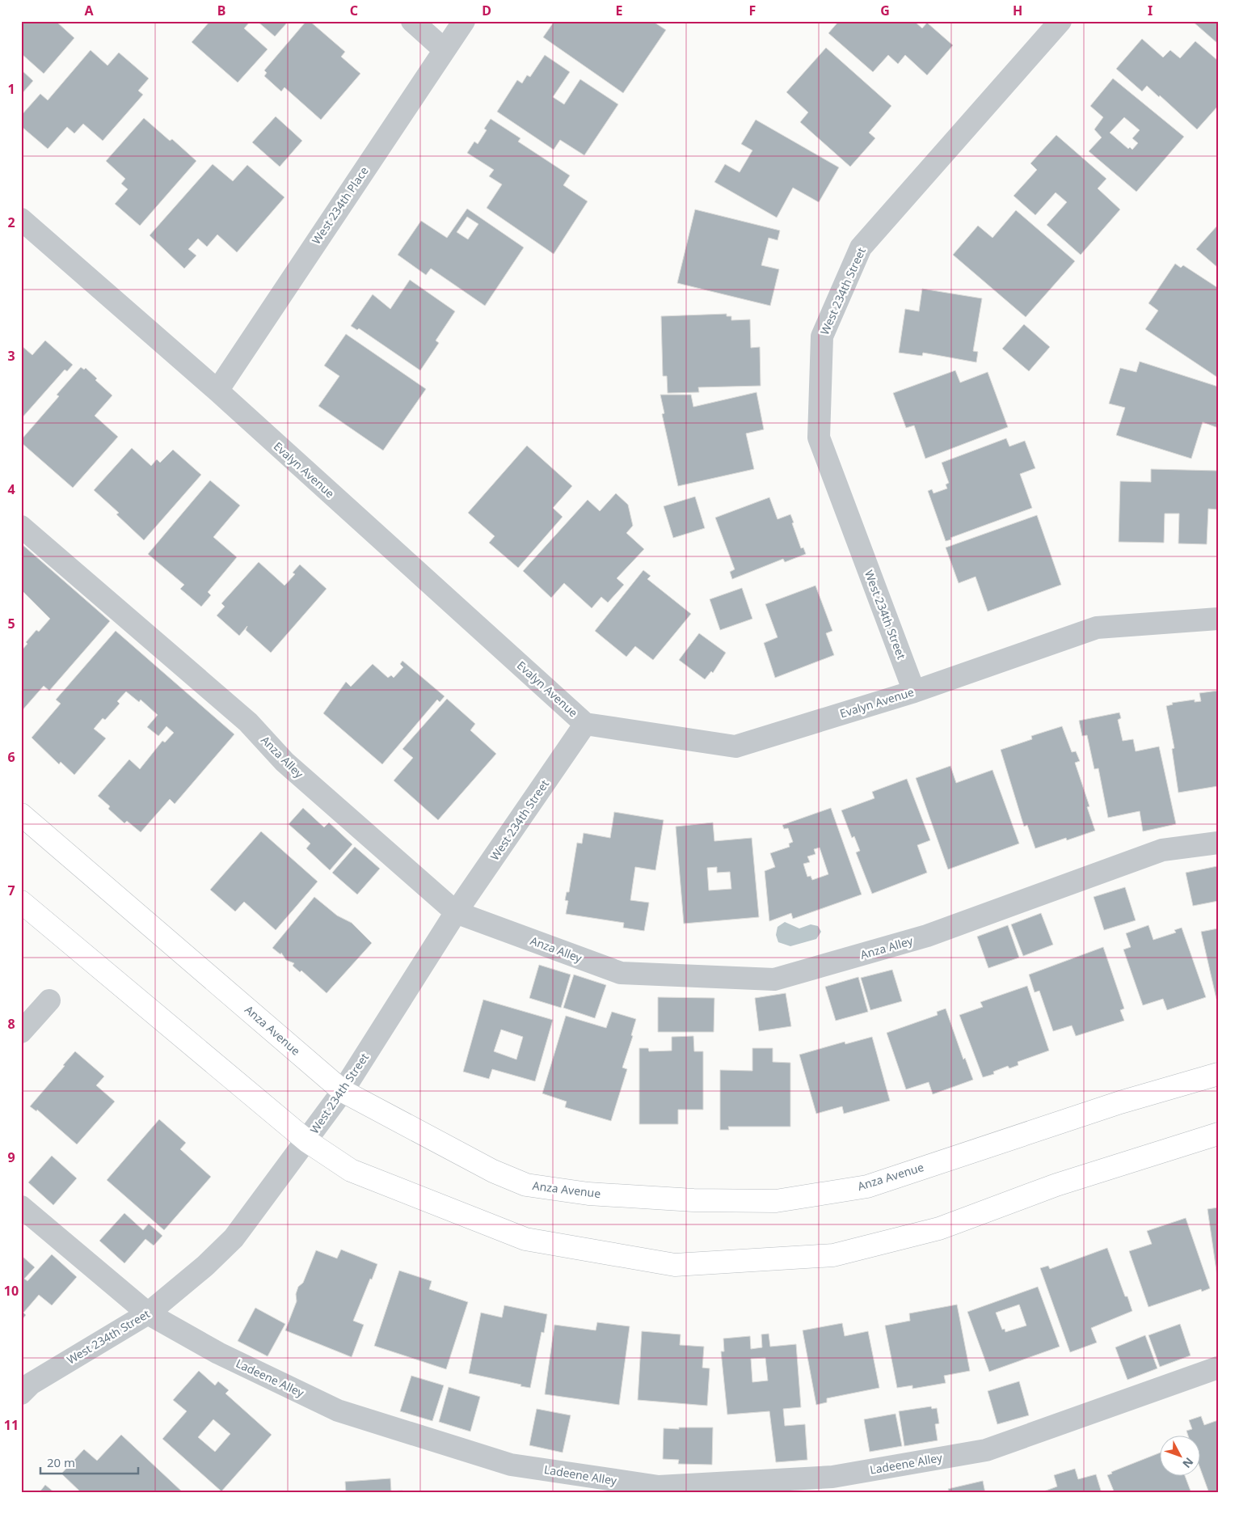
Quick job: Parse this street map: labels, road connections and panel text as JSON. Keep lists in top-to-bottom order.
{
  "streets": {
    "main road": ["Anza Avenue"],
    "street": [
      "West 234th Place",
      "West 234th Street",
      "Evalyn Avenue",
      "Anza Alley",
      "Ladeene Alley"
    ]
  },
  "crossings": [
    ["West 234th Place", "Evalyn Avenue"],
    ["West 234th Street", "Evalyn Avenue"],
    ["West 234th Street", "Anza Alley"],
    ["West 234th Street", "Anza Avenue"],
    ["West 234th Street", "Ladeene Alley"]
  ],
  "scale_bar": "20 m",
  "north": "bottom right",
  "grid": {
    "columns": [
      "A",
      "B",
      "C",
      "D",
      "E",
      "F",
      "G",
      "H",
      "I"
    ],
    "rows": [
      "1",
      "2",
      "3",
      "4",
      "5",
      "6",
      "7",
      "8",
      "9",
      "10",
      "11"
    ]
  }
}
